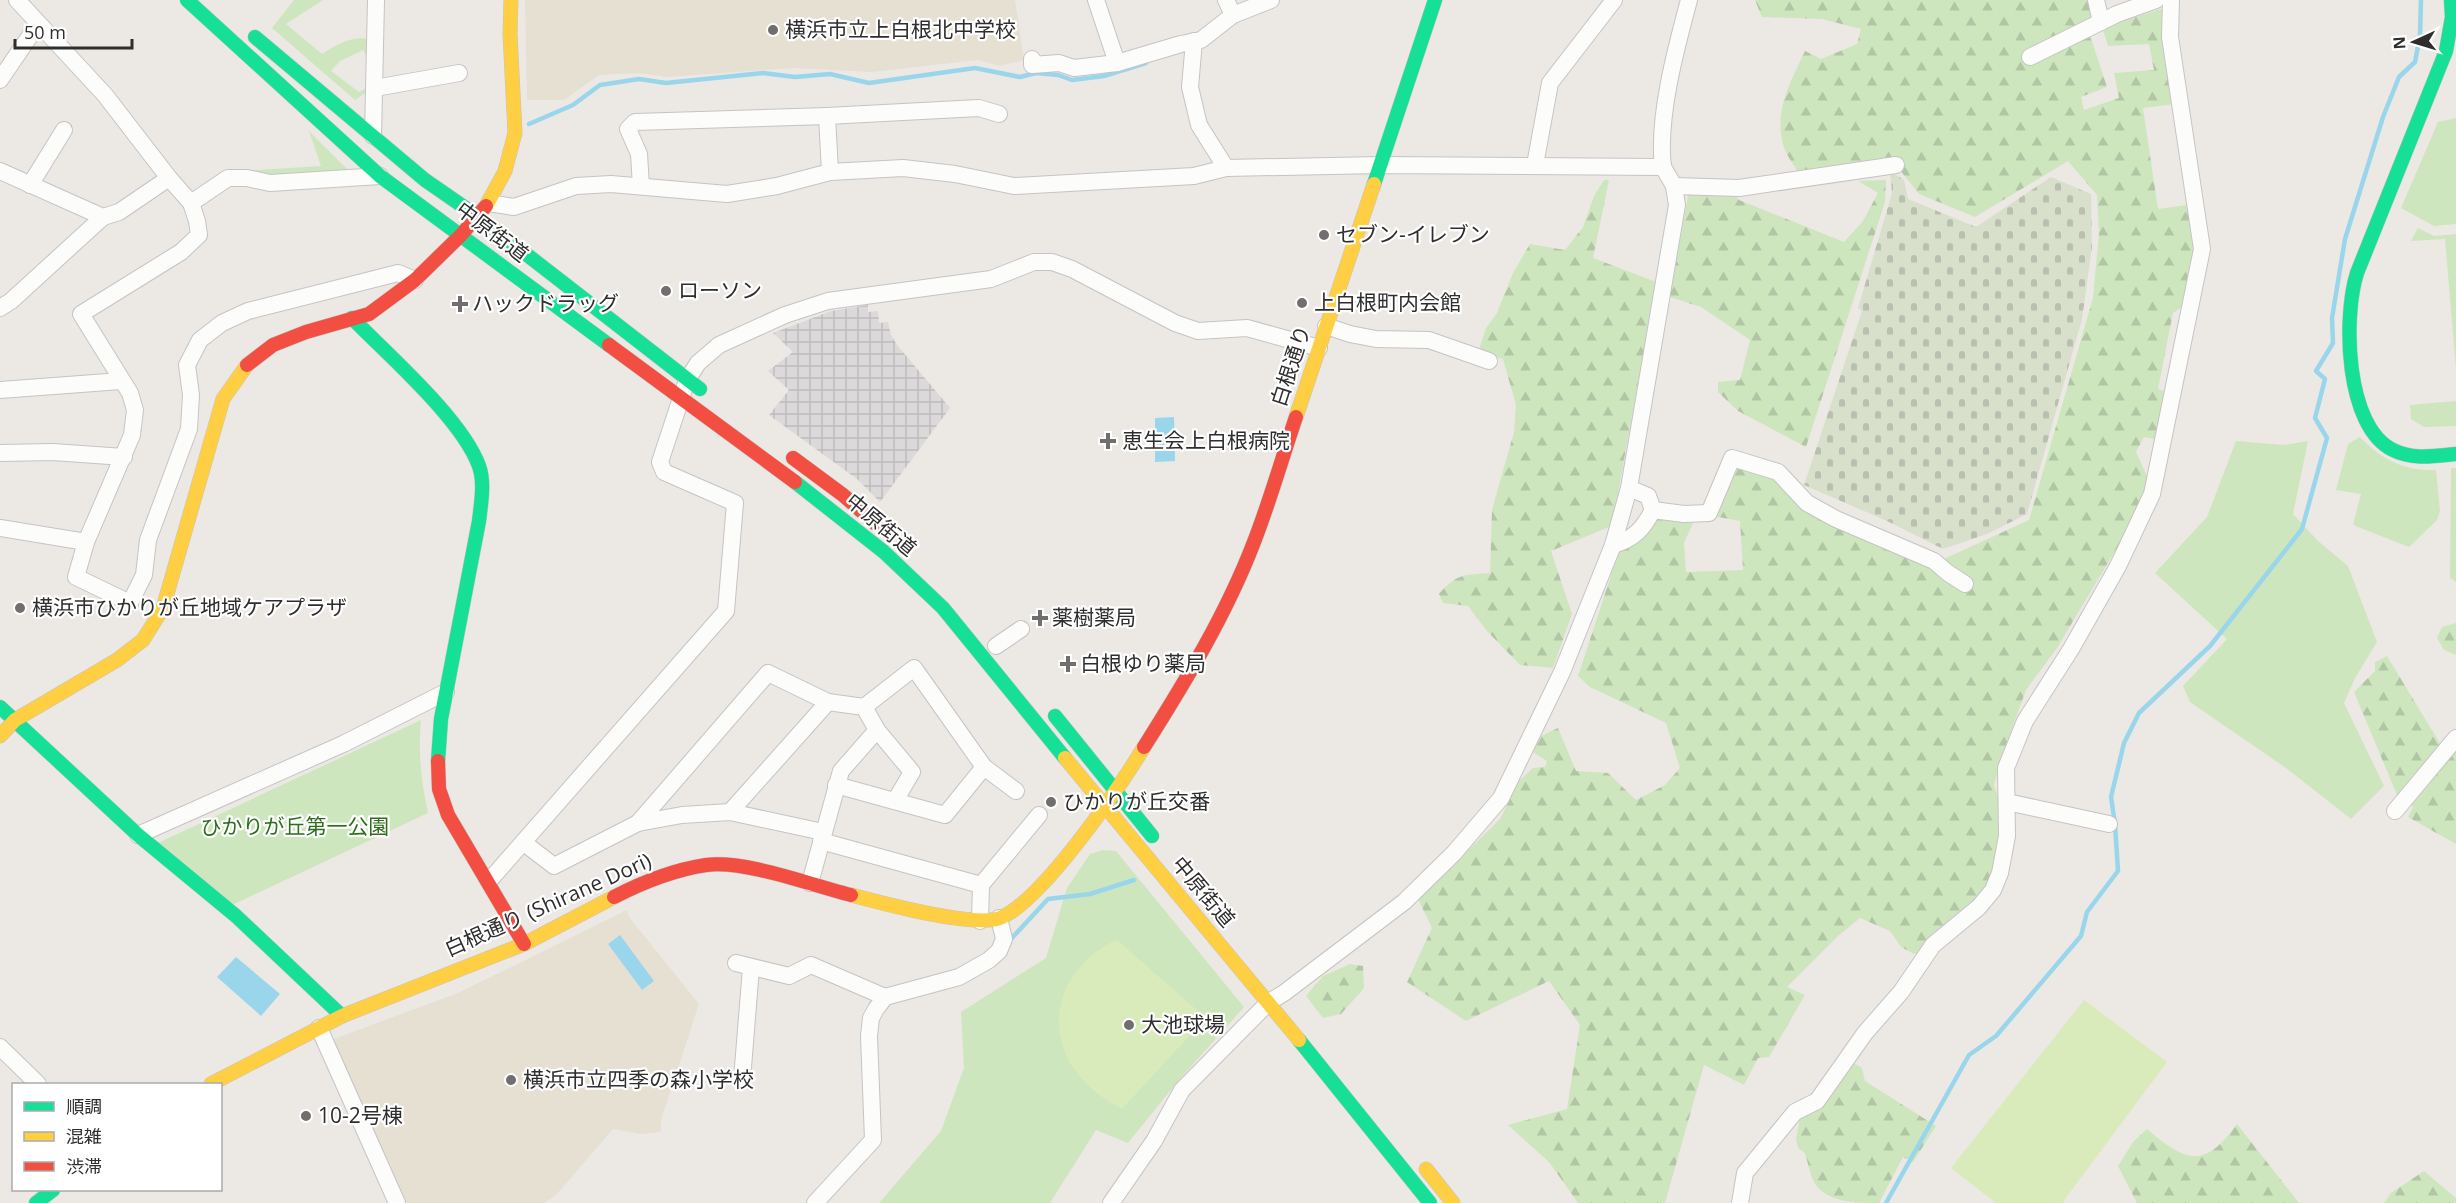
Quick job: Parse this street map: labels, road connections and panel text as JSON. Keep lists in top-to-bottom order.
{
  "streets": {
    "street": ["中原街道", "白根通り", "白根通り (Shirane Dori)"]
  },
  "crossings": [
    ["中原街道", "白根通り"],
    ["中原街道", "白根通り (Shirane Dori)"],
    ["白根通り", "白根通り (Shirane Dori)"]
  ],
  "parks": ["ひかりが丘第一公園"],
  "places": {
    "other": [
      "横浜市立上白根北中学校",
      "セブン-イレブン",
      "ローソン",
      "上白根町内会館",
      "横浜市ひかりが丘地域ケアプラザ",
      "ひかりが丘交番",
      "大池球場",
      "横浜市立四季の森小学校",
      "10-2号棟"
    ],
    "health": [
      "ハックドラッグ",
      "恵生会上白根病院",
      "薬樹薬局",
      "白根ゆり薬局"
    ]
  },
  "legend": ["順調", "混雑", "渋滞"],
  "scale_bar": "50 m",
  "north": "left"
}
